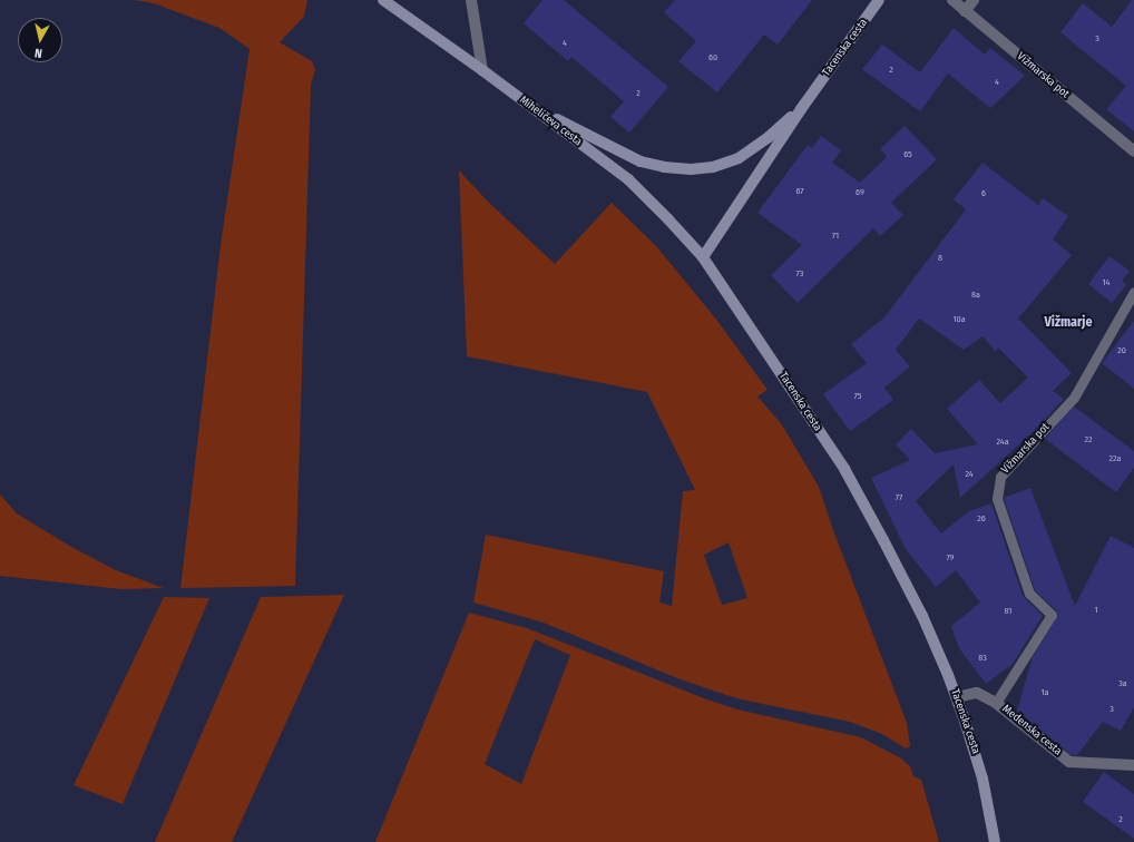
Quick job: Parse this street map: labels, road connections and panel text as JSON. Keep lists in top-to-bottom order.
{
  "streets": {
    "main road": ["Tacenska cesta", "Miheličeva cesta"],
    "street": ["Vižmarska pot", "Medenska cesta"]
  },
  "crossings": [
    ["Tacenska cesta", "Miheličeva cesta"],
    ["Tacenska cesta", "Medenska cesta"],
    ["Vižmarska pot", "Medenska cesta"]
  ],
  "districts": ["Vižmarje"],
  "house_numbers": [
    "3",
    "4",
    "60",
    "2",
    "4",
    "2",
    "65",
    "67",
    "69",
    "6",
    "71",
    "8",
    "73",
    "14",
    "8a",
    "10a",
    "20",
    "75",
    "22",
    "24a",
    "22a",
    "24",
    "77",
    "26",
    "79",
    "1",
    "81",
    "83",
    "3a",
    "1a",
    "3",
    "2"
  ],
  "north": "bottom"
}
